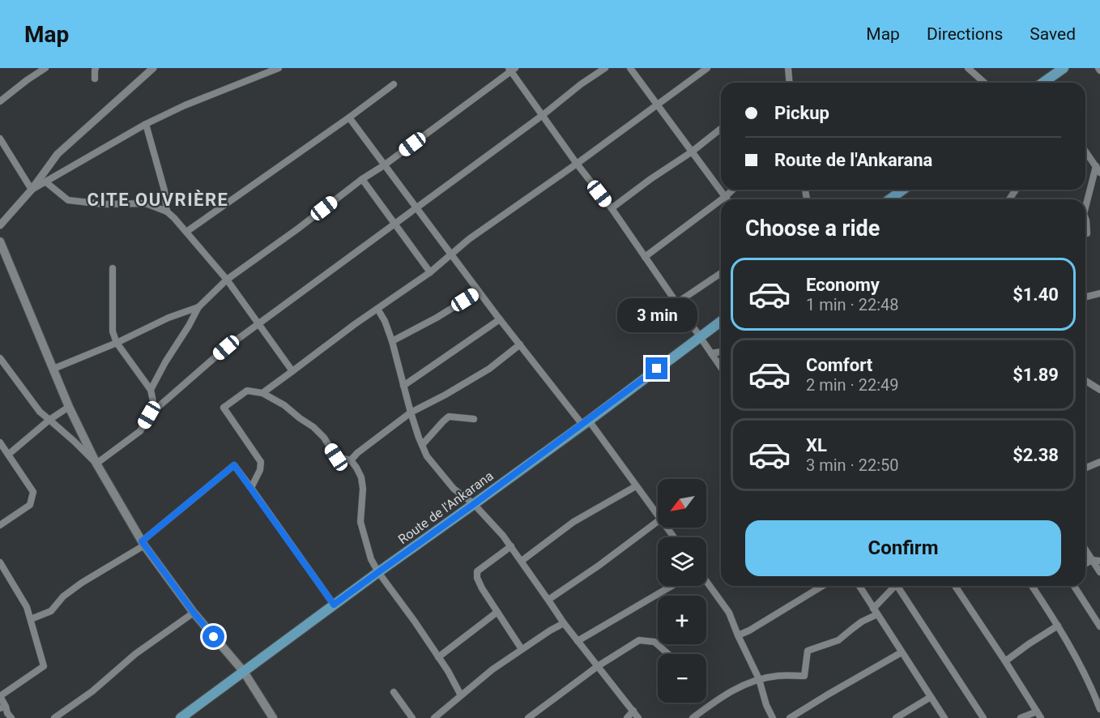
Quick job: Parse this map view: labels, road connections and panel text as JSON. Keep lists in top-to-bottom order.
{
  "streets": {
    "main road": ["Route de l'Ankarana"]
  },
  "districts": ["CITE OUVRIÈRE"],
  "north": "bottom left",
  "page": {
    "header": "Map",
    "nav": ["Map", "Directions", "Saved"],
    "banner": ["Pickup", "Route de l'Ankarana"],
    "heading": "Choose a ride",
    "list": [
      {
        "name": "Economy",
        "note": "1 min · 22:48",
        "value": "$1.40"
      },
      {
        "name": "Comfort",
        "note": "2 min · 22:49",
        "value": "$1.89"
      },
      {
        "name": "XL",
        "note": "3 min · 22:50",
        "value": "$2.38"
      }
    ],
    "bubble": "3 min",
    "map_buttons": ["+", "−"],
    "buttons": "Confirm"
  }
}
